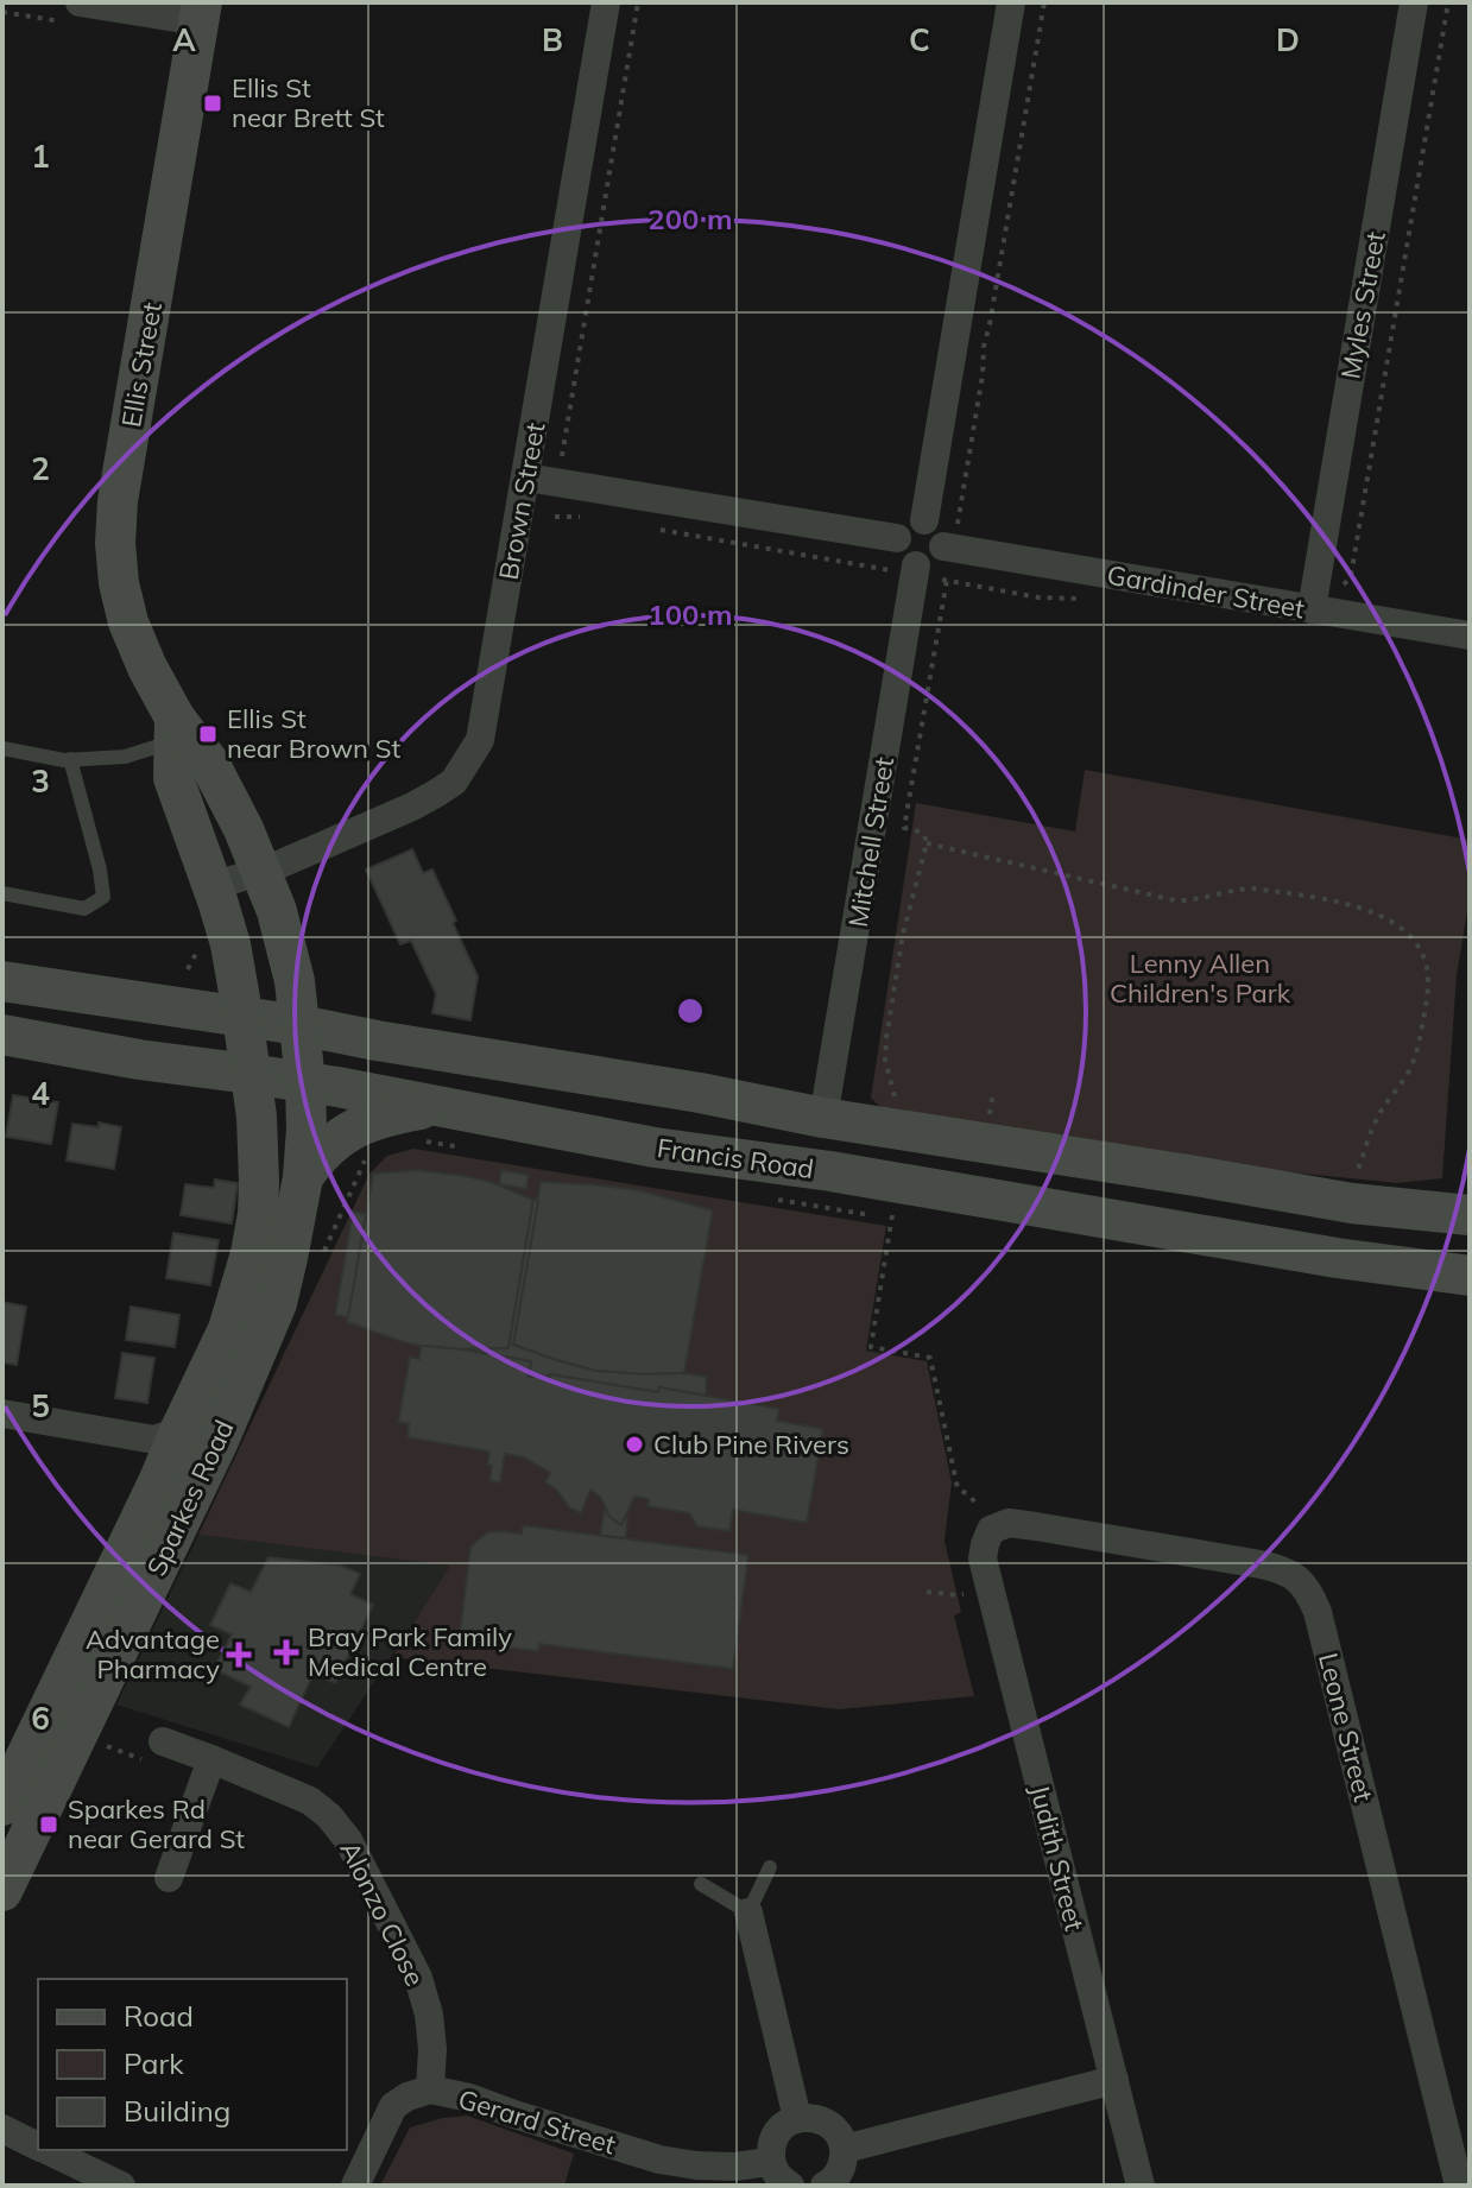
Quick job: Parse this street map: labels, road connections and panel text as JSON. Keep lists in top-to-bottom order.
{
  "streets": {
    "street": [
      "Myles Street",
      "Ellis Street",
      "Brown Street",
      "Gardinder Street",
      "Mitchell Street",
      "Francis Road",
      "Sparkes Road",
      "Leone Street",
      "Judith Street",
      "Alonzo Close",
      "Gerard Street"
    ]
  },
  "crossings": [
    ["Myles Street", "Gardinder Street"],
    ["Ellis Street", "Brown Street"],
    ["Ellis Street", "Francis Road"],
    ["Ellis Street", "Sparkes Road"],
    ["Gardinder Street", "Mitchell Street"],
    ["Mitchell Street", "Francis Road"],
    ["Francis Road", "Sparkes Road"],
    ["Leone Street", "Judith Street"],
    ["Alonzo Close", "Gerard Street"]
  ],
  "parks": ["Lenny Allen Children's Park"],
  "places": {
    "transit": ["Ellis St near Brett St", "Ellis St near Brown St", "Sparkes Rd near Gerard St"],
    "other": ["Club Pine Rivers"],
    "health": ["Bray Park Family Medical Centre", "Advantage Pharmacy"]
  },
  "legend": ["Road", "Park", "Building"],
  "grid": {
    "columns": [
      "A",
      "B",
      "C",
      "D"
    ],
    "rows": [
      "1",
      "2",
      "3",
      "4",
      "5",
      "6"
    ]
  },
  "rings": ["200 m", "100 m"]
}
